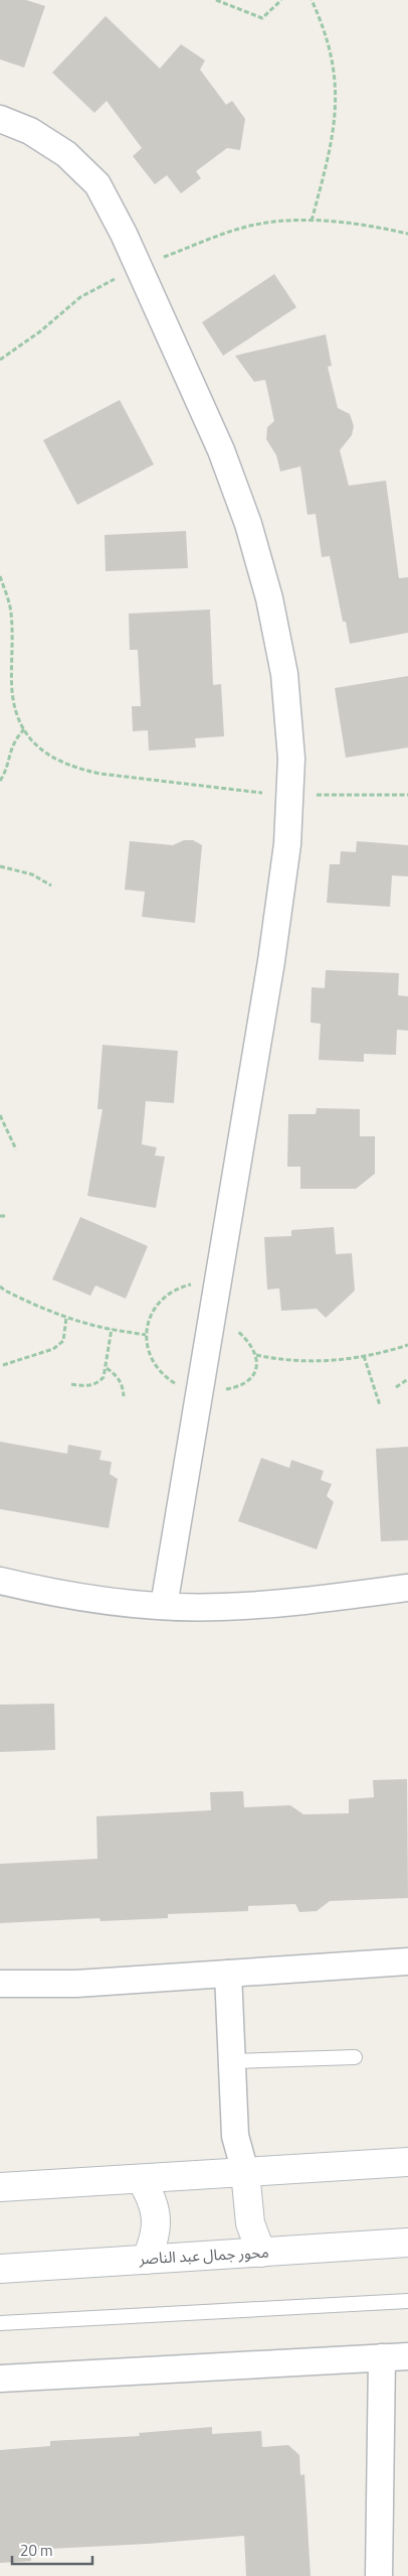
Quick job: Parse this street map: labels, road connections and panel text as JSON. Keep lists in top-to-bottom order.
{
  "streets": {
    "main road": ["محور جمال عبد الناصر"]
  },
  "scale_bar": "20 m"
}
